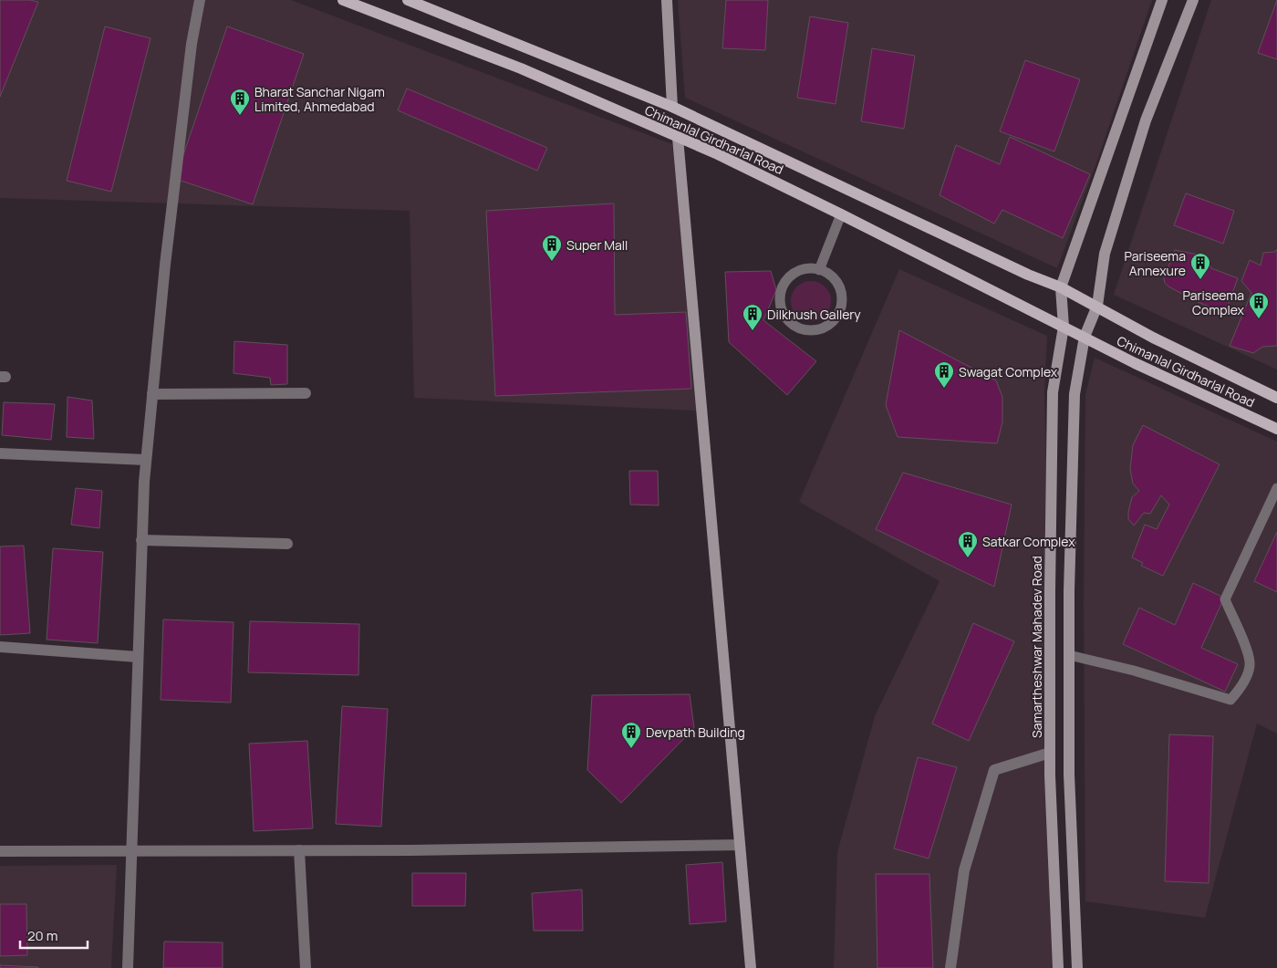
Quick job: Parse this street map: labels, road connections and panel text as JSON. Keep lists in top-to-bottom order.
{
  "streets": {
    "main road": ["Chimanlal Girdharlal Road", "Samartheshwar Mahadev Road"]
  },
  "crossings": [
    ["Chimanlal Girdharlal Road", "Samartheshwar Mahadev Road"]
  ],
  "places": {
    "building": [
      "Bharat Sanchar Nigam Limited, Ahmedabad",
      "Super Mall",
      "Pariseema Annexure",
      "Pariseema Complex",
      "Dilkhush Gallery",
      "Swagat Complex",
      "Satkar Complex",
      "Devpath Building"
    ]
  },
  "scale_bar": "20 m"
}
